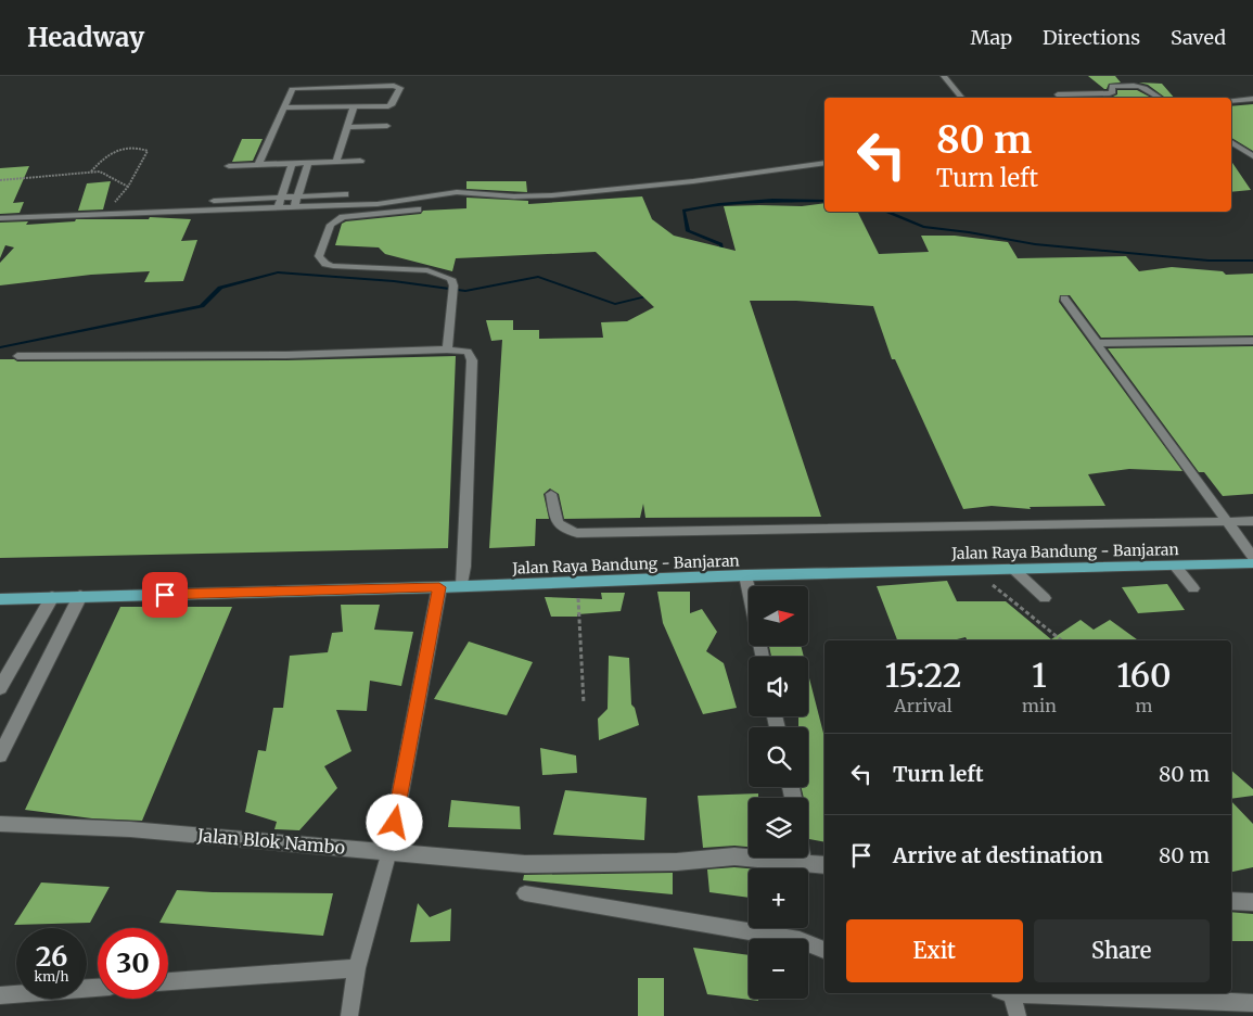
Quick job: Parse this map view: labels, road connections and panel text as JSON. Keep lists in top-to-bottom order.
{
  "streets": {
    "main road": ["Jalan Raya Bandung - Banjaran"],
    "street": ["Jalan Blok Nambo"]
  },
  "north": "right",
  "page": {
    "header": "Headway",
    "nav": ["Map", "Directions", "Saved"],
    "turn": ["80 m", "Turn left"],
    "map_buttons": ["+", "−"],
    "eta": [
      "15:22",
      "Arrival",
      "1",
      "min",
      "160",
      "m"
    ],
    "list": [
      {
        "name": "Turn left",
        "value": "80 m"
      },
      {
        "name": "Arrive at destination",
        "value": "80 m"
      }
    ],
    "buttons": ["Exit", "Share"],
    "speed": "26 km/h",
    "limit": "30"
  }
}
